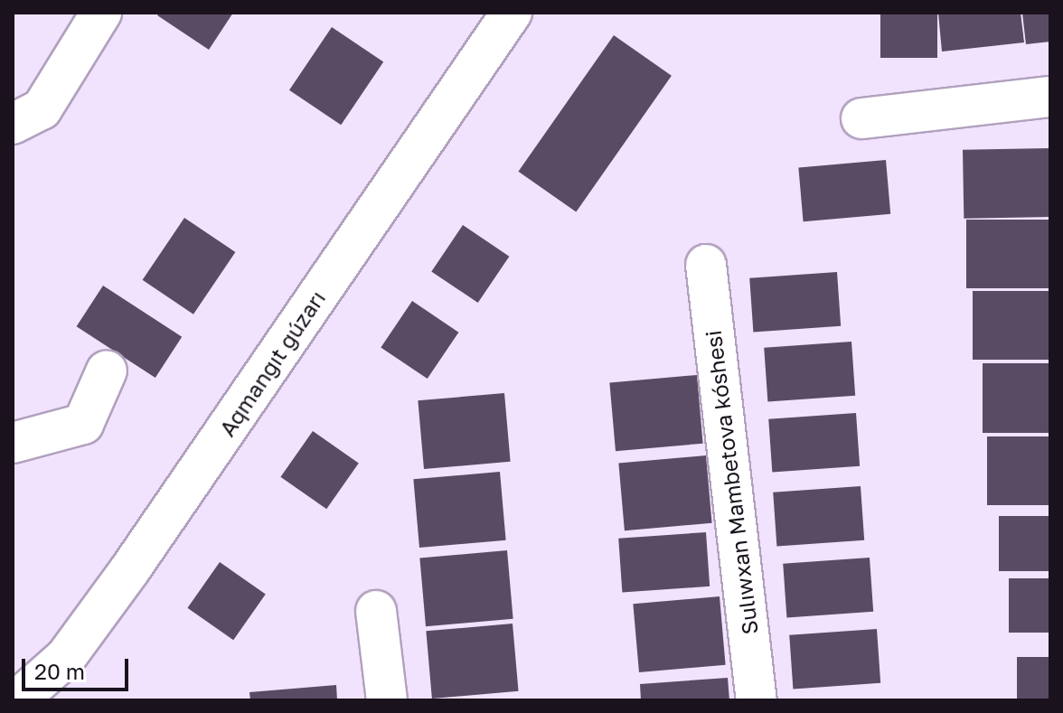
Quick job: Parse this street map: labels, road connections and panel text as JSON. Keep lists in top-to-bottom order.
{
  "streets": {
    "street": ["Aqmangıt gúzarı", "Sulıwxan Mambetova kóshesi"]
  },
  "scale_bar": "20 m"
}
